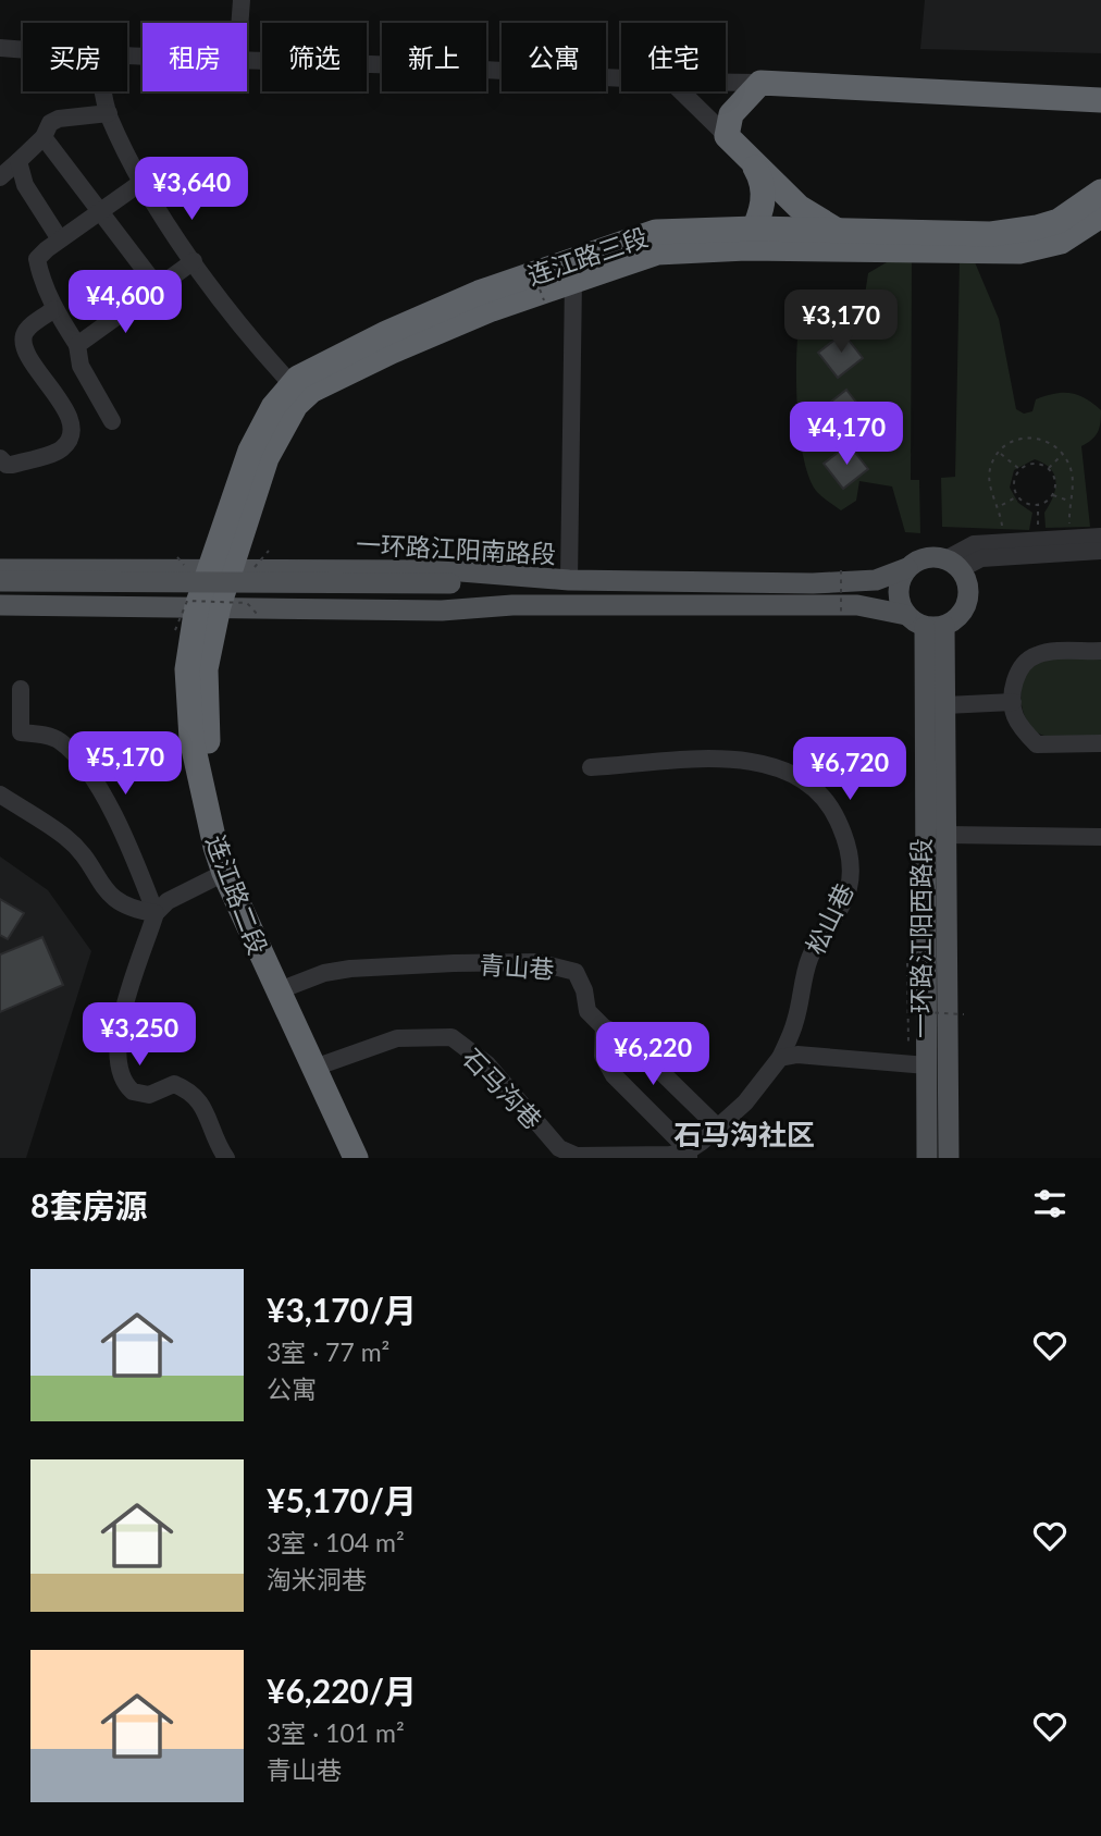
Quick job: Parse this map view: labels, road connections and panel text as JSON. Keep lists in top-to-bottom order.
{
  "streets": {
    "highway": ["连江路三段", "连江路二段"],
    "main road": ["一环路江阳南路段", "一环路江阳西路段"],
    "street": ["松山巷", "青山巷", "石马沟巷"]
  },
  "crossings": [
    ["连江路三段", "一环路江阳南路段"],
    ["连江路三段", "连江路二段"],
    ["一环路江阳南路段", "连江路二段"],
    ["一环路江阳南路段", "一环路江阳西路段"],
    ["连江路二段", "青山巷"],
    ["连江路二段", "石马沟巷"]
  ],
  "districts": ["石马沟社区"],
  "page": {
    "chip": [
      "买房",
      "租房",
      "筛选",
      "新上",
      "公寓",
      "住宅"
    ],
    "price": [
      "¥3,640",
      "¥4,600",
      "¥3,170",
      "¥4,170",
      "¥5,170",
      "¥6,720",
      "¥3,250",
      "¥6,220"
    ],
    "heading": "8套房源",
    "list": [
      {
        "name": "¥3,170/月",
        "note": "3室 · 77 m² · 公寓"
      },
      {
        "name": "¥5,170/月",
        "note": "3室 · 104 m² · 淘米洞巷"
      },
      {
        "name": "¥6,220/月",
        "note": "3室 · 101 m² · 青山巷"
      }
    ]
  }
}
